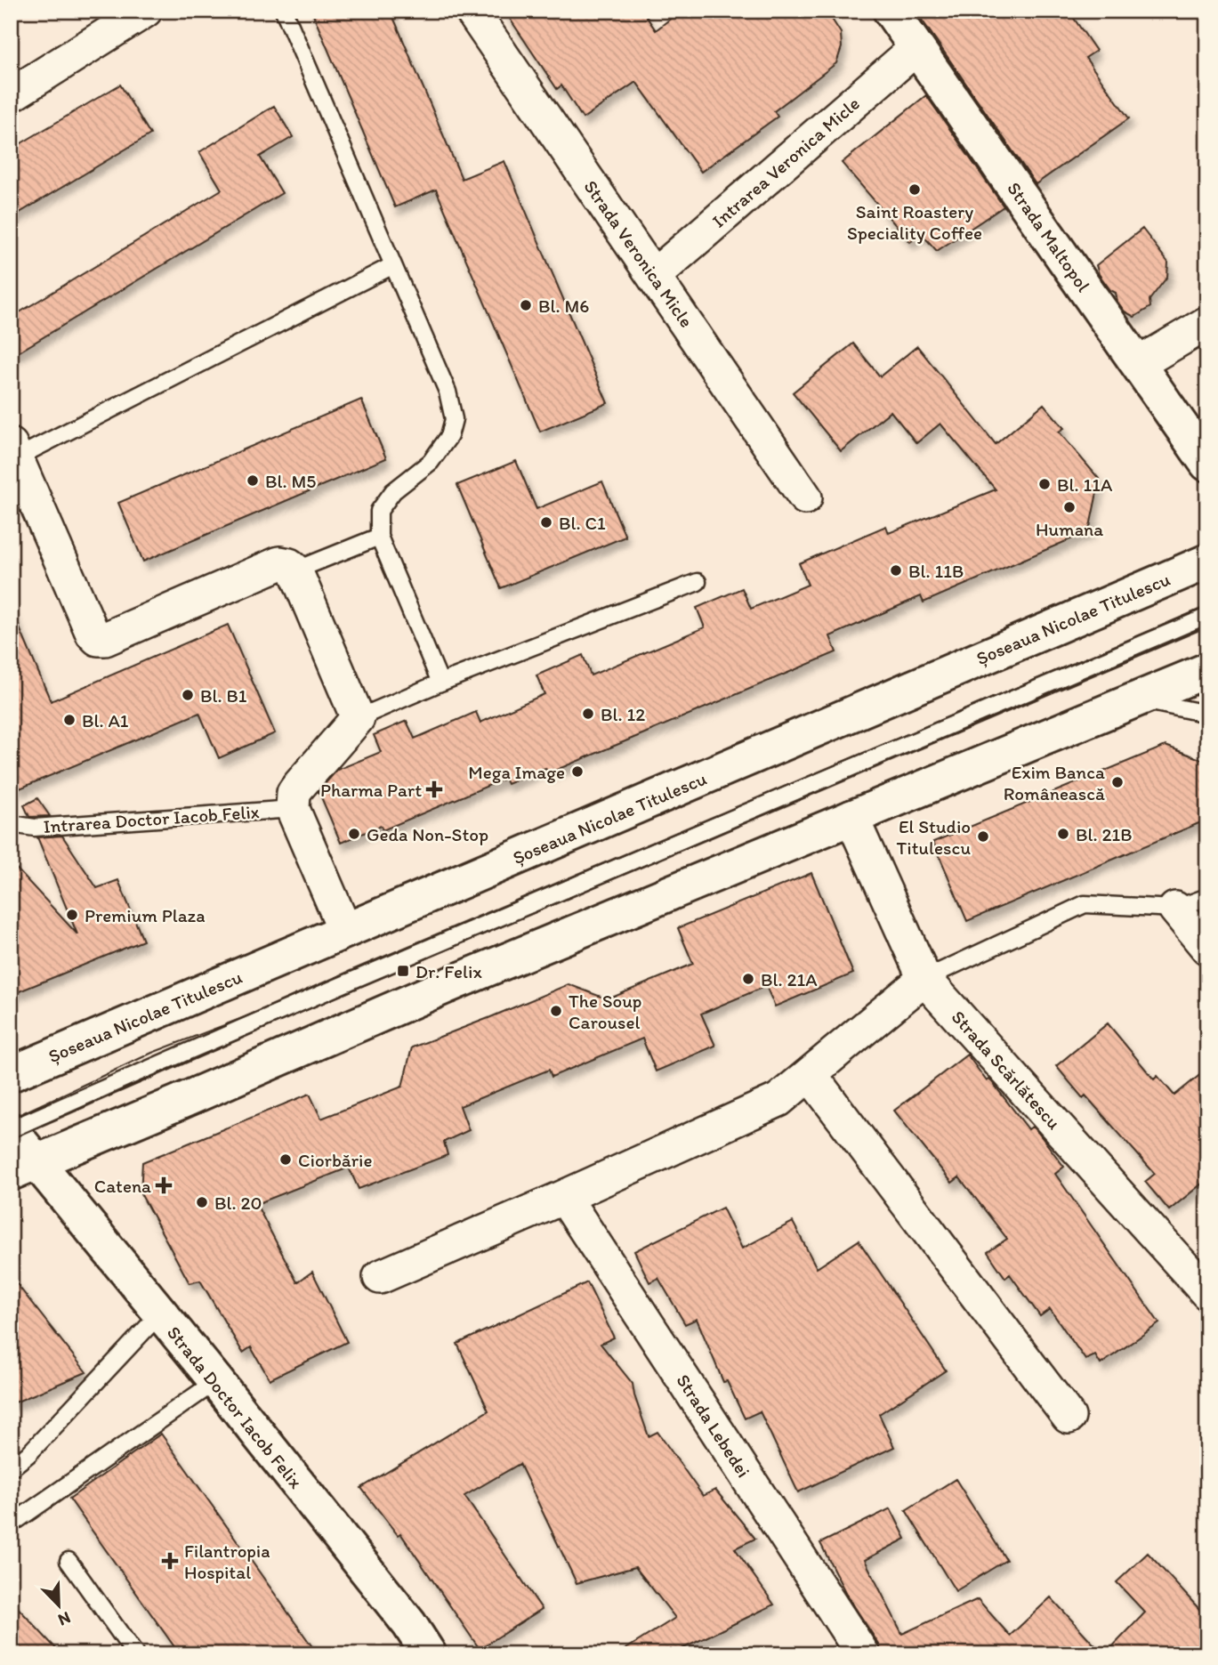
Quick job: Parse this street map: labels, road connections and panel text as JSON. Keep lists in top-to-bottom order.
{
  "streets": {
    "main road": ["Strada Maltopol", "Șoseaua Nicolae Titulescu", "Strada Doctor Iacob Felix"],
    "street": [
      "Intrarea Veronica Micle",
      "Strada Veronica Micle",
      "Strada Scărlătescu",
      "Strada Lebedei"
    ],
    "lane": ["Intrarea Doctor Iacob Felix"]
  },
  "crossings": [
    ["Intrarea Veronica Micle", "Strada Maltopol"],
    ["Intrarea Veronica Micle", "Strada Veronica Micle"]
  ],
  "places": {
    "other": [
      "Saint Roastery Speciality Coffee",
      "Bl. M6",
      "Bl. M5",
      "Bl. 11A",
      "Humana",
      "Bl. C1",
      "Bl. 11B",
      "Bl. B1",
      "Bl. 12",
      "Bl. A1",
      "Mega Image",
      "Exim Banca Românească",
      "Geda Non-Stop",
      "Bl. 21B",
      "El Studio Titulescu",
      "Premium Plaza",
      "Bl. 21A",
      "The Soup Carousel",
      "Ciorbărie",
      "Bl. 20"
    ],
    "health": ["Pharma Part", "Catena", "Filantropia Hospital"],
    "transit": ["Dr. Felix"]
  },
  "north": "bottom right"
}
